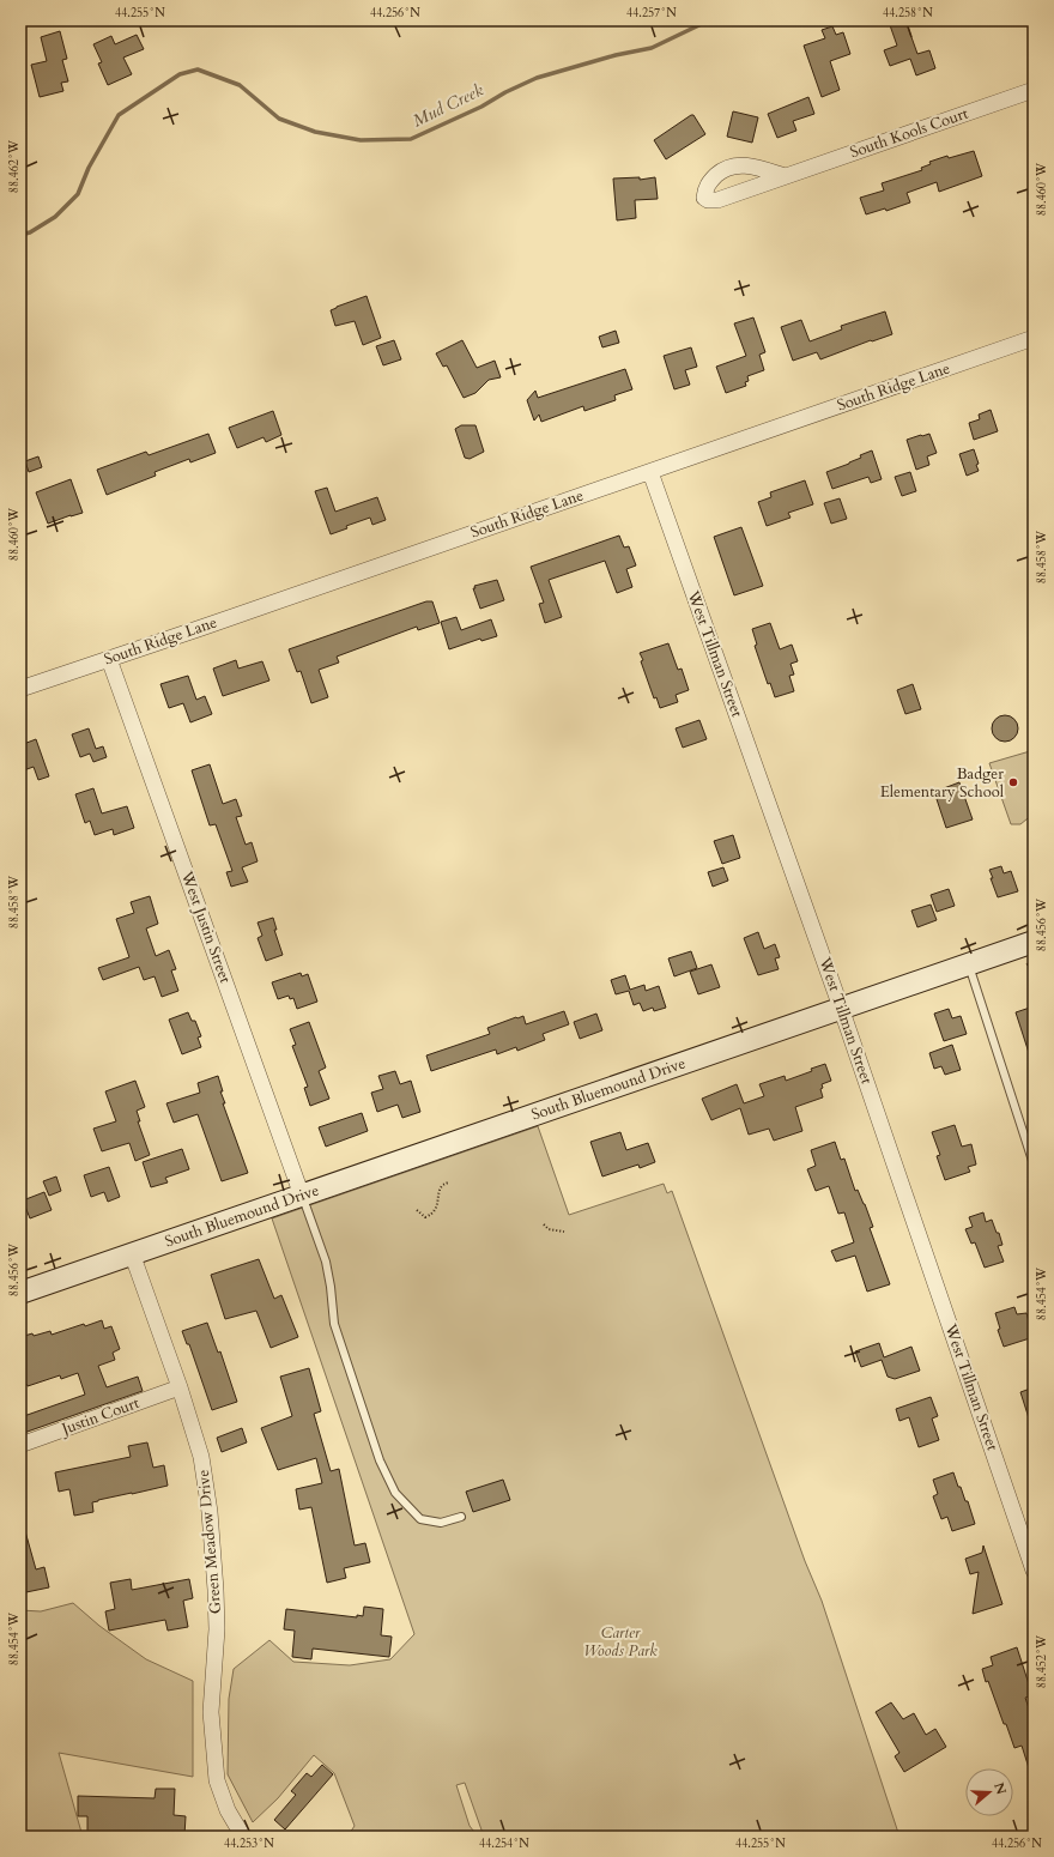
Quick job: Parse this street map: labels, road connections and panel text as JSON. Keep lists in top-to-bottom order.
{
  "streets": {
    "main road": ["South Bluemound Drive"],
    "street": [
      "South Kools Court",
      "South Ridge Lane",
      "West Tillman Street",
      "West Justin Street",
      "Justin Court",
      "Green Meadow Drive"
    ]
  },
  "crossings": [
    ["South Ridge Lane", "West Tillman Street"],
    ["South Ridge Lane", "West Justin Street"],
    ["West Tillman Street", "South Bluemound Drive"],
    ["West Justin Street", "South Bluemound Drive"],
    ["South Bluemound Drive", "Green Meadow Drive"],
    ["Justin Court", "Green Meadow Drive"]
  ],
  "water": ["Mud Creek"],
  "parks": ["Carter Woods Park"],
  "places": ["Badger Elementary School"],
  "north": "right",
  "coordinates": [
    "44.255°N",
    "44.256°N",
    "44.257°N",
    "44.258°N",
    "88.462°W",
    "88.460°W",
    "88.458°W",
    "88.456°W",
    "88.454°W",
    "88.452°W",
    "44.253°N",
    "44.254°N"
  ]
}
